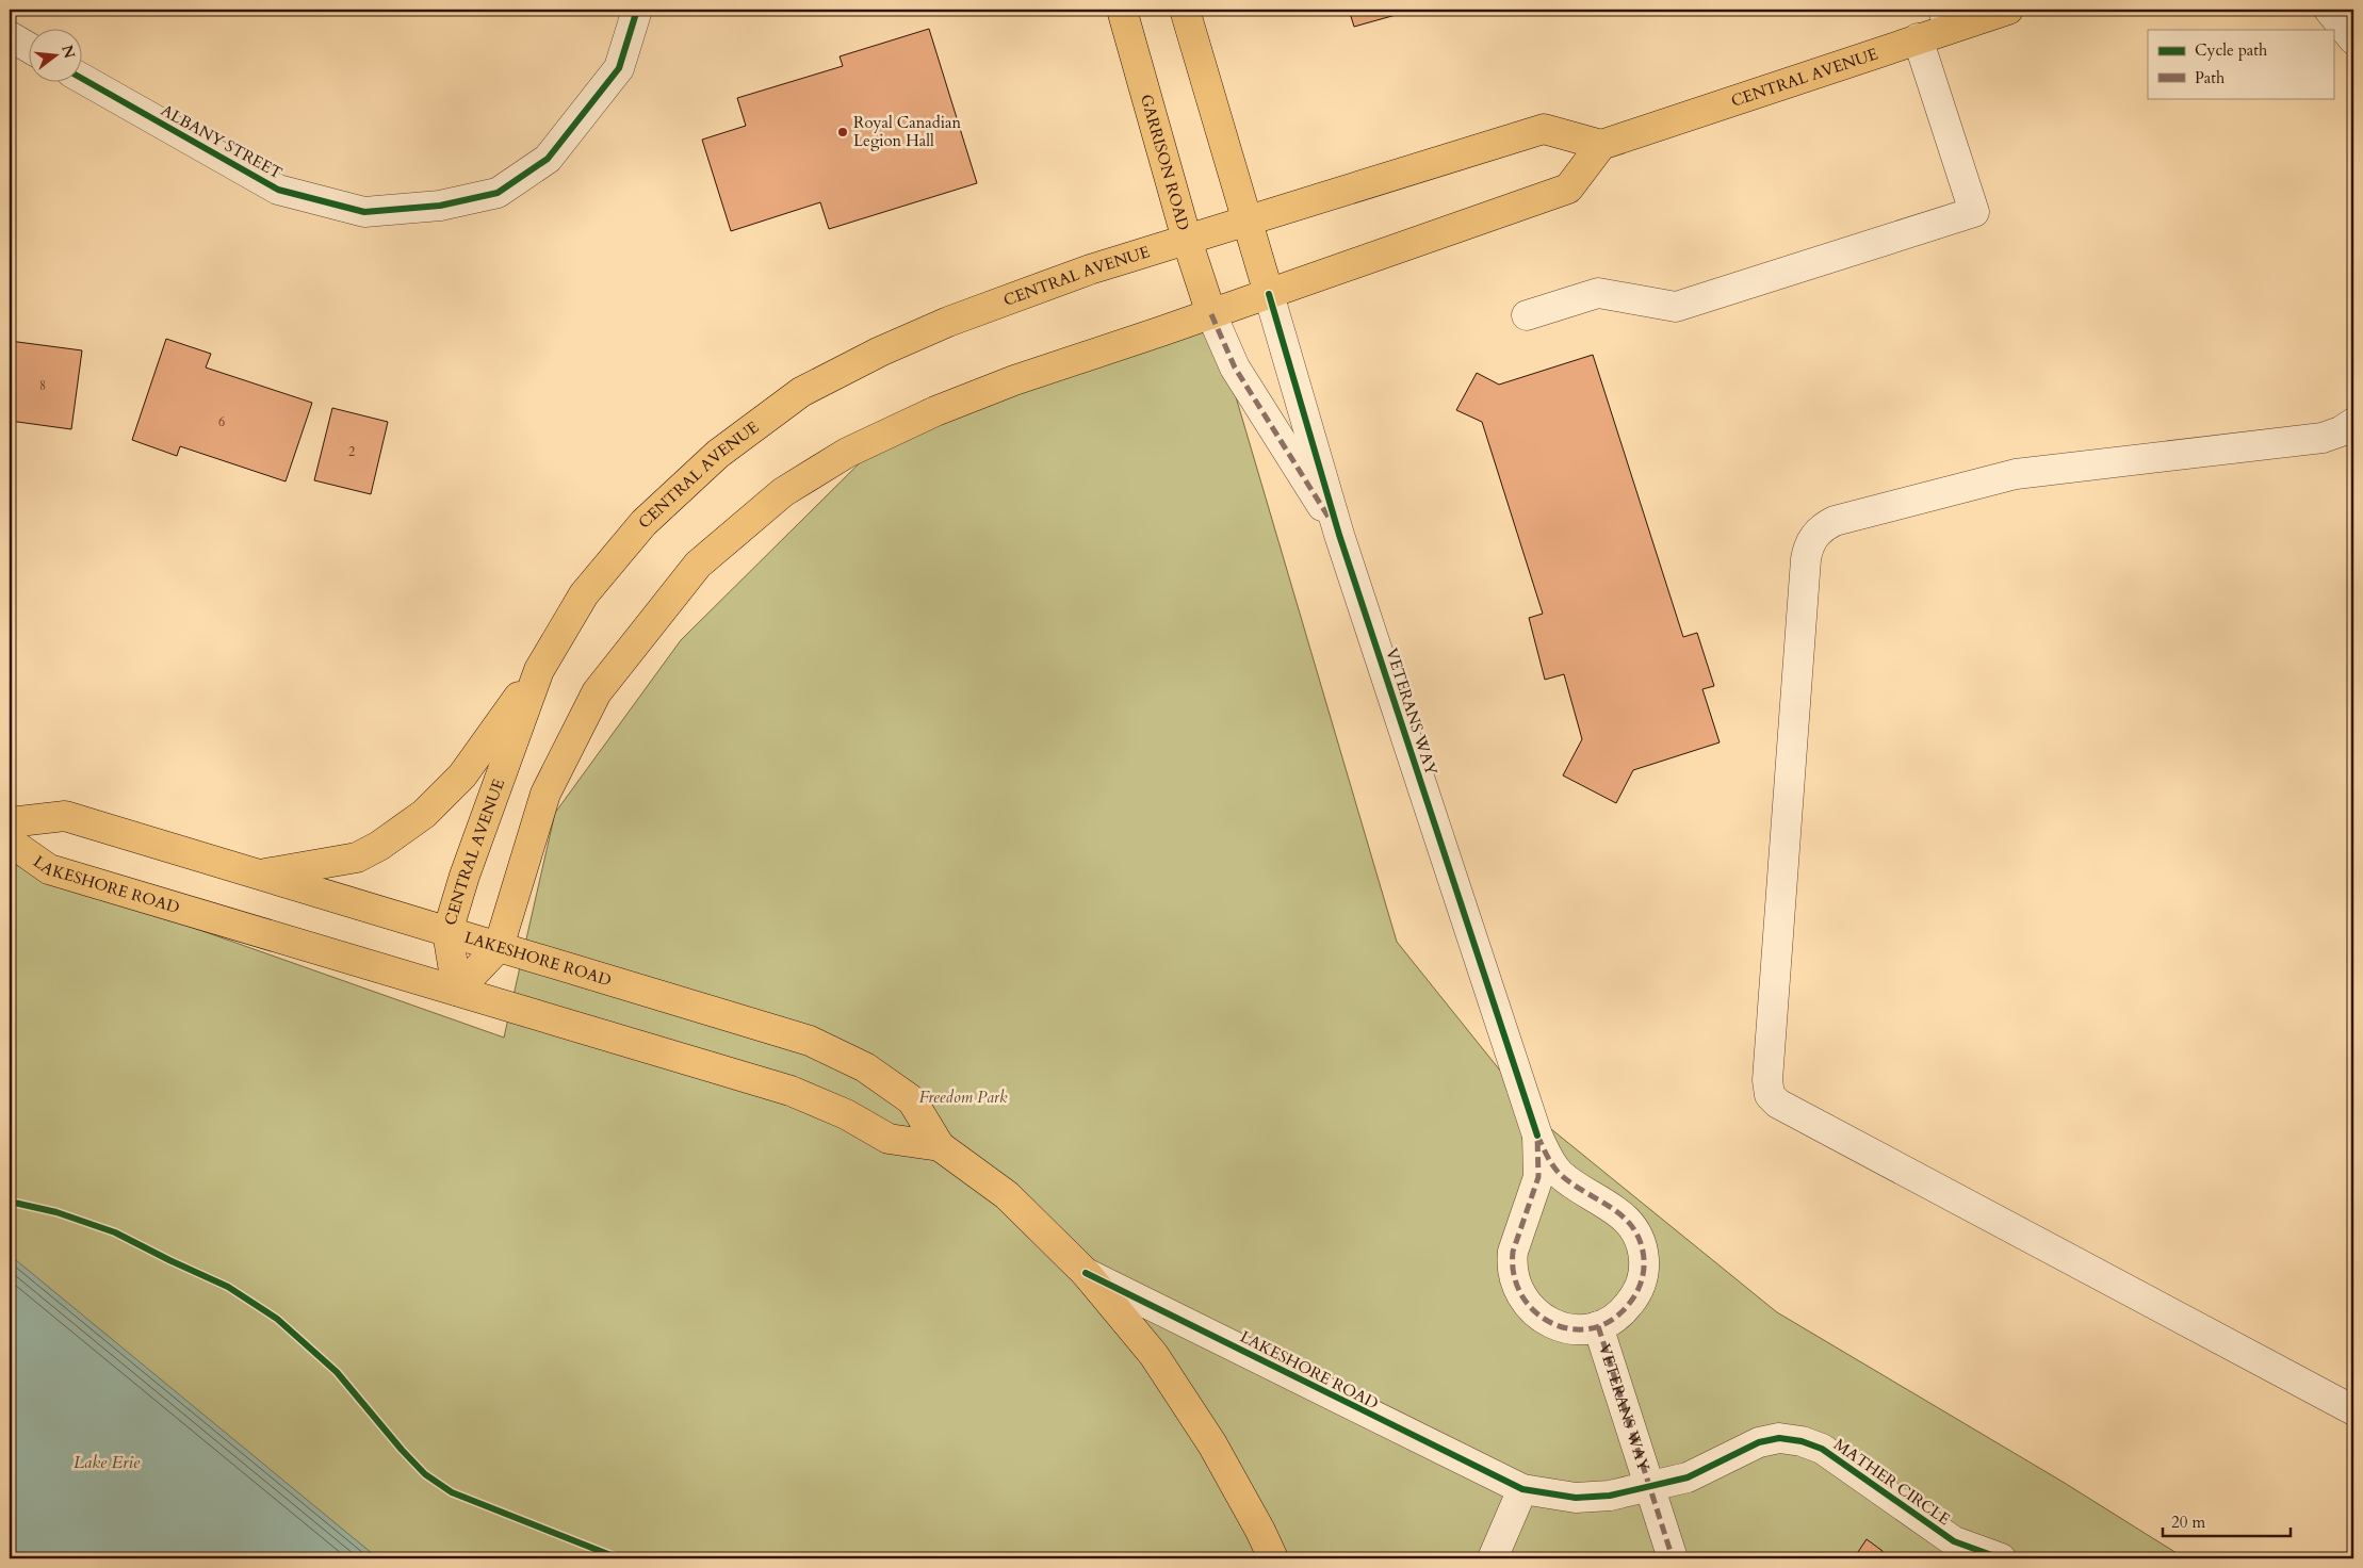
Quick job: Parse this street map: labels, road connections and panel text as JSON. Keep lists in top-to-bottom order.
{
  "streets": {
    "main road": ["CENTRAL AVENUE", "GARRISON ROAD", "LAKESHORE ROAD"],
    "street": ["ALBANY STREET", "VETERANS WAY", "MATHER CIRCLE"]
  },
  "crossings": [
    ["CENTRAL AVENUE", "GARRISON ROAD"],
    ["CENTRAL AVENUE", "LAKESHORE ROAD"],
    ["GARRISON ROAD", "VETERANS WAY"],
    ["VETERANS WAY", "MATHER CIRCLE"],
    ["LAKESHORE ROAD", "MATHER CIRCLE"]
  ],
  "water": ["Lake Erie"],
  "parks": ["Freedom Park"],
  "places": ["Royal Canadian Legion Hall"],
  "house_numbers": ["8", "6", "2"],
  "legend": ["Cycle path", "Path"],
  "scale_bar": "20 m",
  "north": "right"
}
